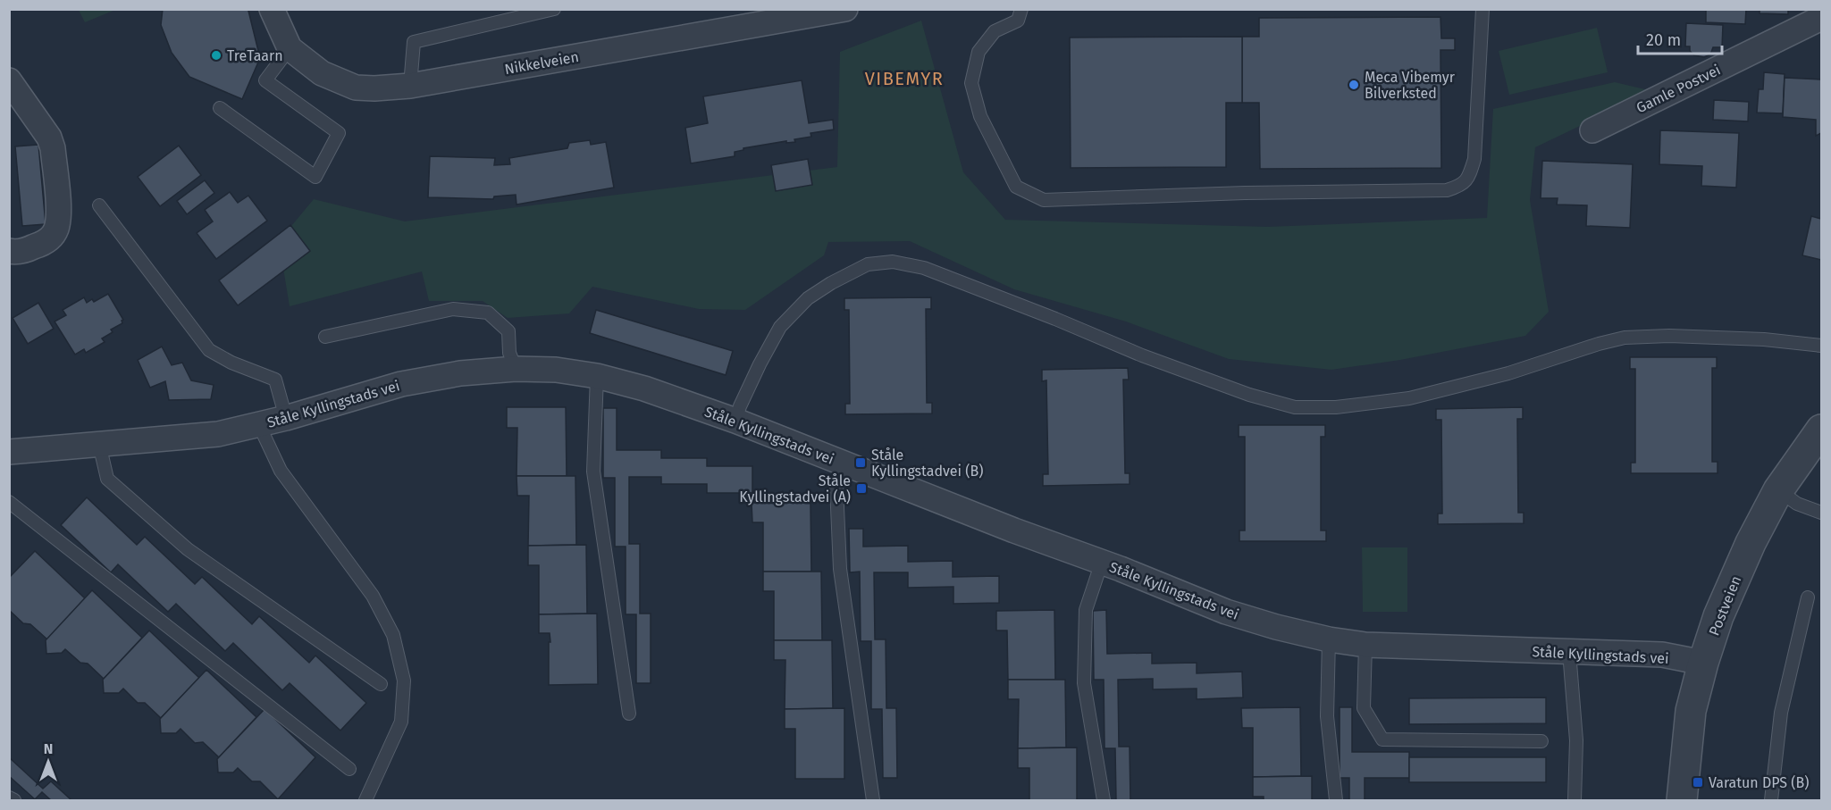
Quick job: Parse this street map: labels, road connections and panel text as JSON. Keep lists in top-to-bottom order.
{
  "streets": {
    "street": [
      "Nikkelveien",
      "Gamle Postvei",
      "Ståle Kyllingstads vei",
      "Postveien"
    ]
  },
  "crossings": [
    ["Ståle Kyllingstads vei", "Postveien"]
  ],
  "districts": ["VIBEMYR"],
  "places": {
    "other": ["TreTaarn", "Meca Vibemyr Bilverksted"],
    "transit": ["Ståle Kyllingstadvei (B)", "Ståle Kyllingstadvei (A)", "Varatun DPS (B)"]
  },
  "scale_bar": "20 m",
  "north": "top"
}
